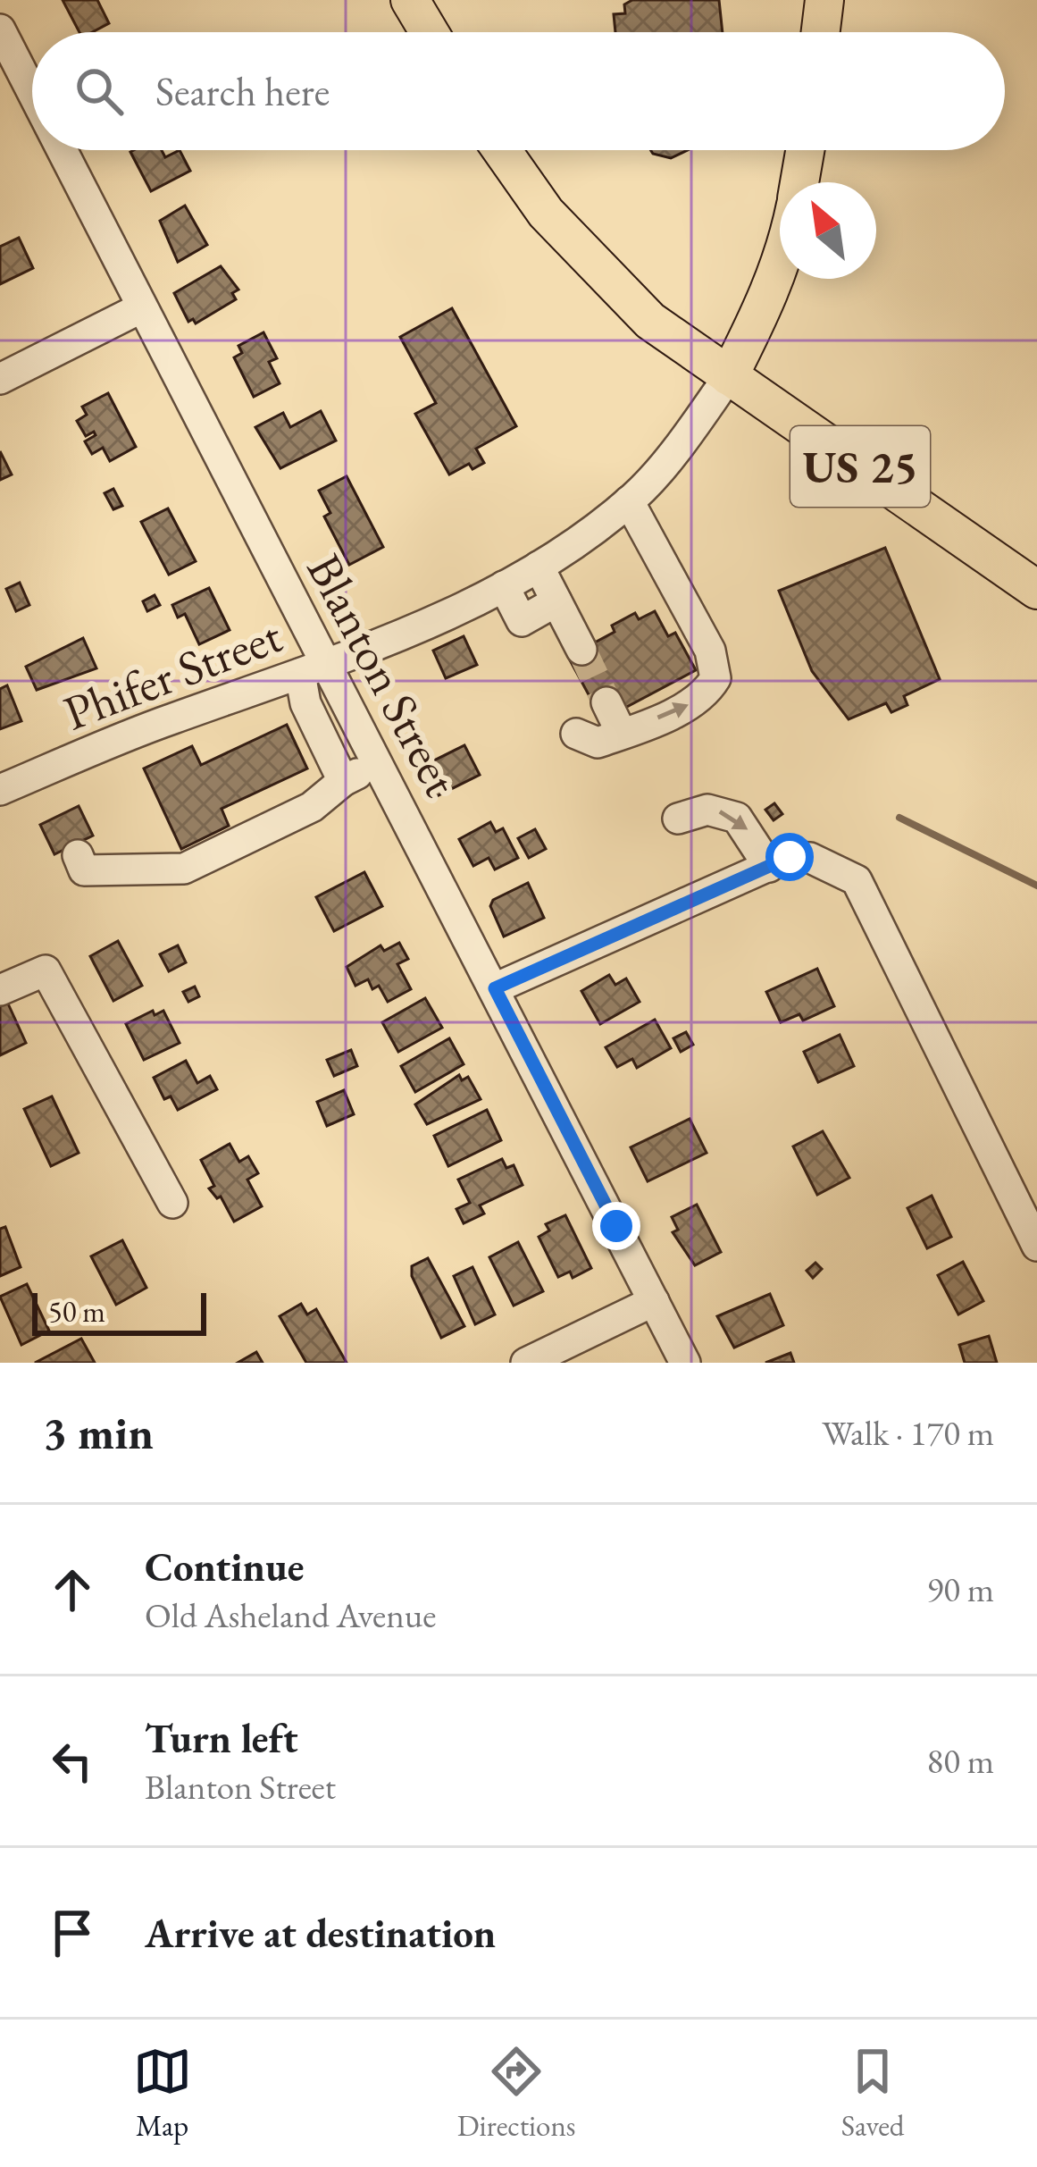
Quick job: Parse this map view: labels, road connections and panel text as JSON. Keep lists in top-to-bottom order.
{
  "streets": {
    "main road": ["US 25"],
    "street": ["Phifer Street", "Blanton Street"]
  },
  "crossings": [
    ["US 25", "Phifer Street"],
    ["Phifer Street", "Blanton Street"]
  ],
  "scale_bar": "50 m",
  "north": "top left",
  "page": {
    "search": "Search here",
    "scale": "50 m",
    "heading": ["3 min", "Walk · 170 m"],
    "list": [
      ["Continue", "Old Asheland Avenue", "90 m"],
      ["Turn left", "Blanton Street", "80 m"],
      "Arrive at destination"
    ],
    "nav": ["Map", "Directions", "Saved"]
  }
}
